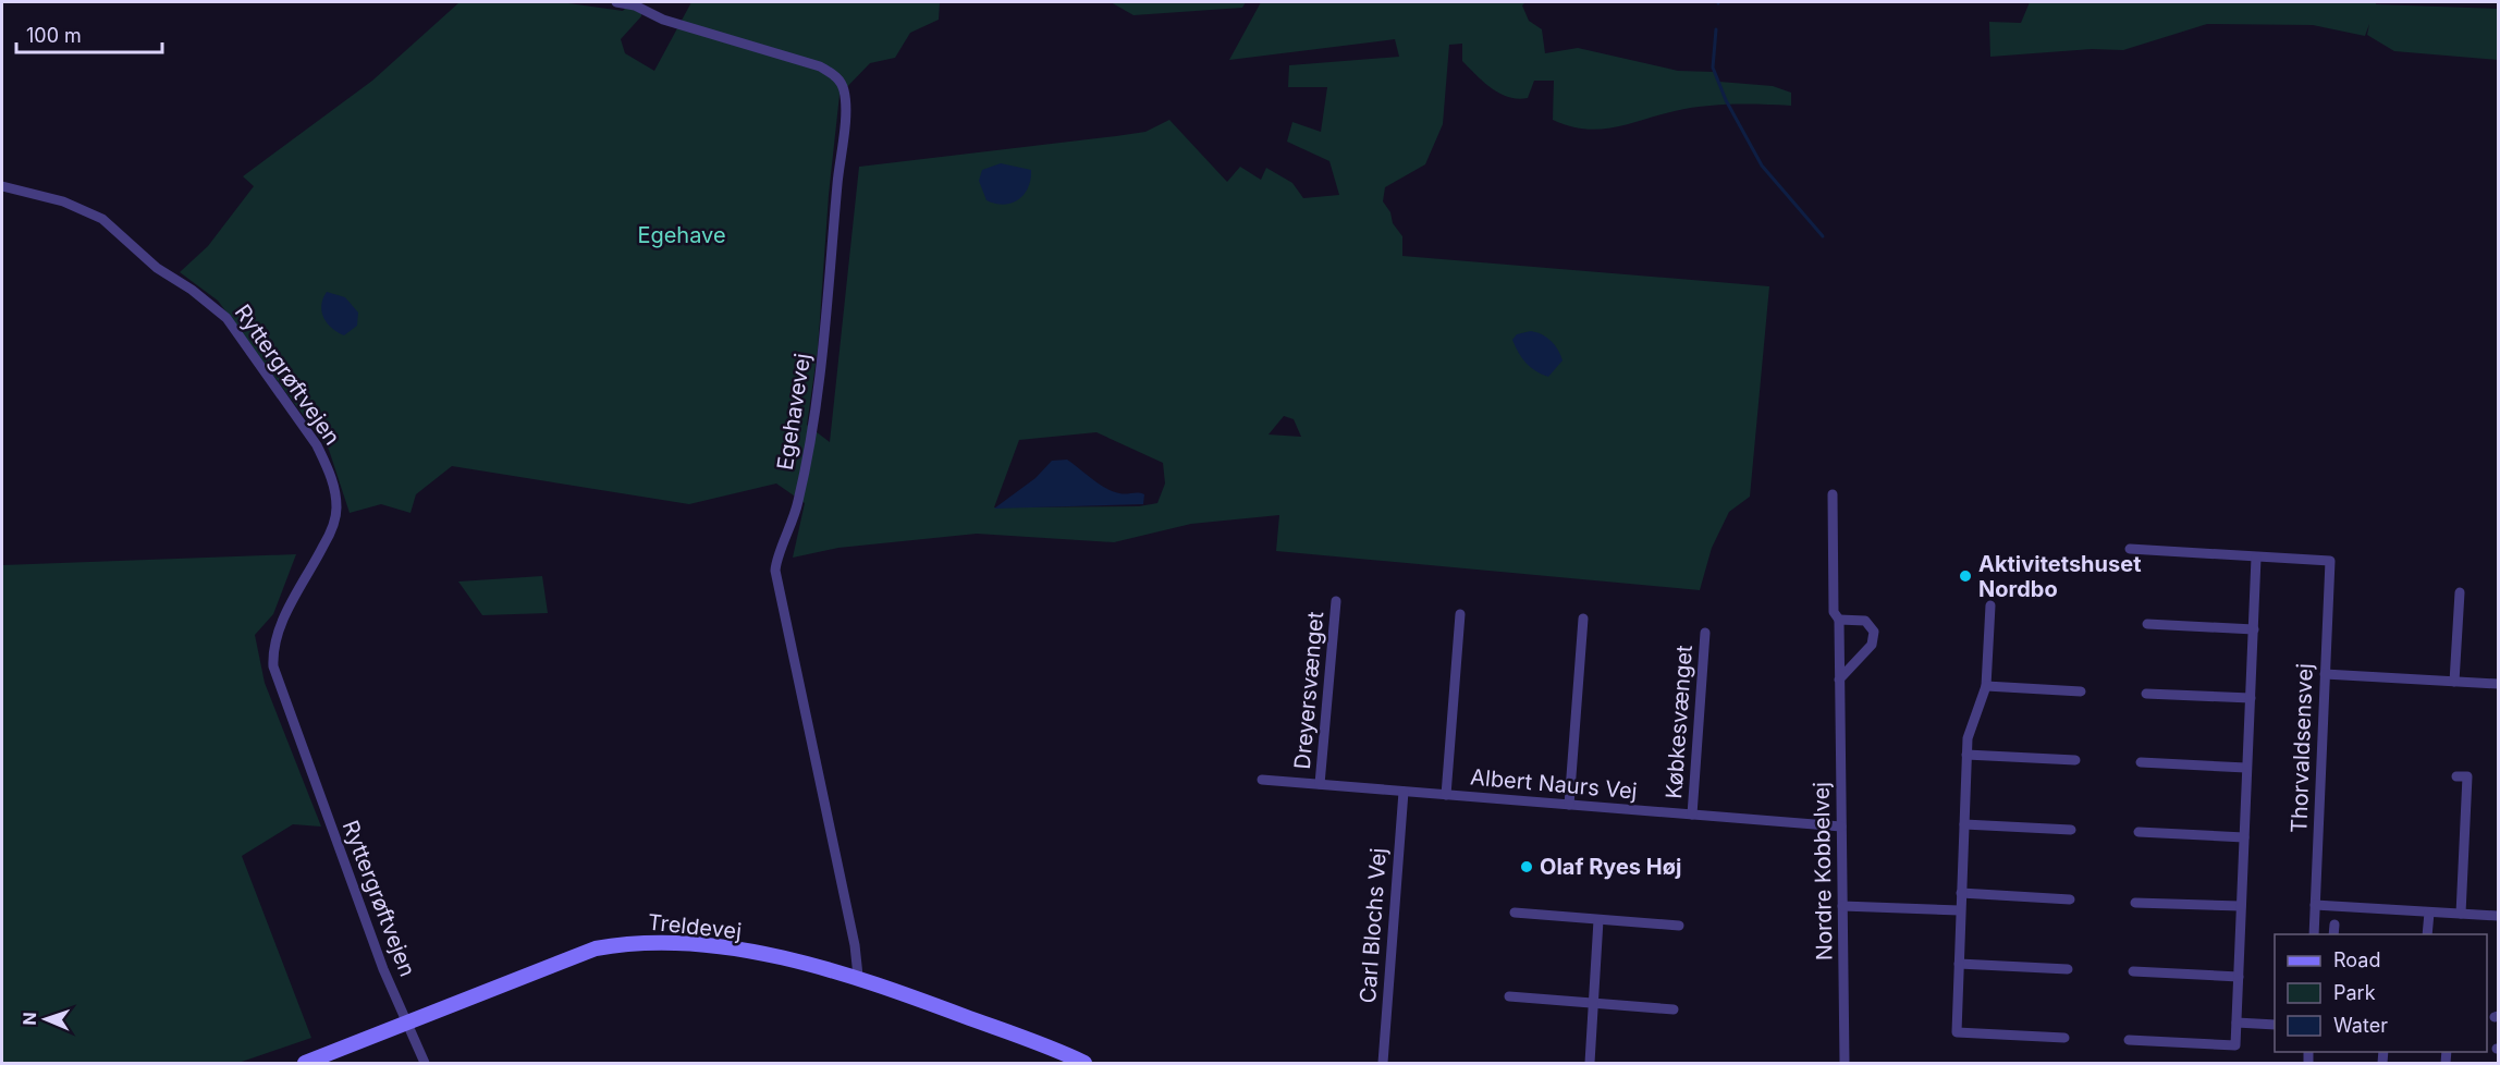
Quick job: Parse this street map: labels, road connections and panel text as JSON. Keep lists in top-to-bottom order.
{
  "streets": {
    "street": [
      "Ryttergrøftvejen",
      "Egehavevej",
      "Dreyersvænget",
      "Købkesvænget",
      "Thorvaldsensvej",
      "Albert Naurs Vej",
      "Nordre Kobbelvej",
      "Carl Blochs Vej",
      "Treldevej"
    ]
  },
  "crossings": [
    ["Ryttergrøftvejen", "Treldevej"],
    ["Egehavevej", "Treldevej"],
    ["Dreyersvænget", "Albert Naurs Vej"],
    ["Købkesvænget", "Albert Naurs Vej"],
    ["Albert Naurs Vej", "Nordre Kobbelvej"],
    ["Albert Naurs Vej", "Carl Blochs Vej"]
  ],
  "parks": ["Egehave"],
  "places": ["Aktivitetshuset Nordbo", "Olaf Ryes Høj"],
  "legend": ["Road", "Park", "Water"],
  "scale_bar": "100 m",
  "north": "left"
}
